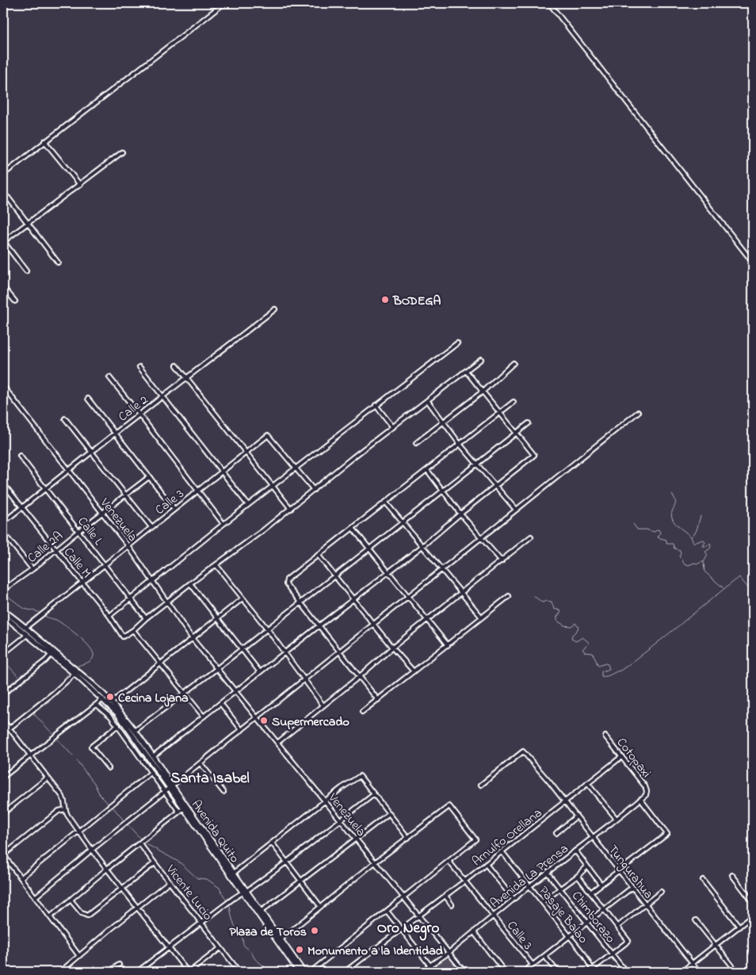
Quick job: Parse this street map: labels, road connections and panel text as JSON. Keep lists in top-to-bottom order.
{
  "streets": {
    "highway": ["Avenida Quito"],
    "street": [
      "Calle 2",
      "Calle 3",
      "Venezuela",
      "Calle L",
      "Calle 2A",
      "Calle M",
      "Cotopaxi",
      "Arnulfo Orellana",
      "Tungurahua",
      "Avenida La Prensa",
      "Vicente Lucio",
      "Pasaje Balao",
      "Chimborazo"
    ]
  },
  "crossings": [
    ["Calle 2", "Venezuela"],
    ["Calle 2", "Calle L"],
    ["Calle 2", "Calle M"],
    ["Calle 3", "Venezuela"],
    ["Calle 3", "Calle L"],
    ["Calle 3", "Calle M"],
    ["Calle 3", "Avenida Quito"],
    ["Calle 3", "Arnulfo Orellana"],
    ["Calle 3", "Avenida La Prensa"],
    ["Venezuela", "Calle 2A"],
    ["Venezuela", "Arnulfo Orellana"],
    ["Venezuela", "Avenida La Prensa"],
    ["Calle L", "Calle 2A"],
    ["Calle 2A", "Calle M"],
    ["Cotopaxi", "Arnulfo Orellana"],
    ["Cotopaxi", "Avenida La Prensa"],
    ["Arnulfo Orellana", "Tungurahua"],
    ["Arnulfo Orellana", "Pasaje Balao"],
    ["Tungurahua", "Avenida La Prensa"],
    ["Avenida La Prensa", "Pasaje Balao"],
    ["Avenida La Prensa", "Chimborazo"]
  ],
  "districts": ["Santa Isabel", "Oro Negro"],
  "places": [
    "BODEGA",
    "Cecina Lojana",
    "Supermercado",
    "Plaza de Toros",
    "Monumento a la Identidad"
  ]
}
